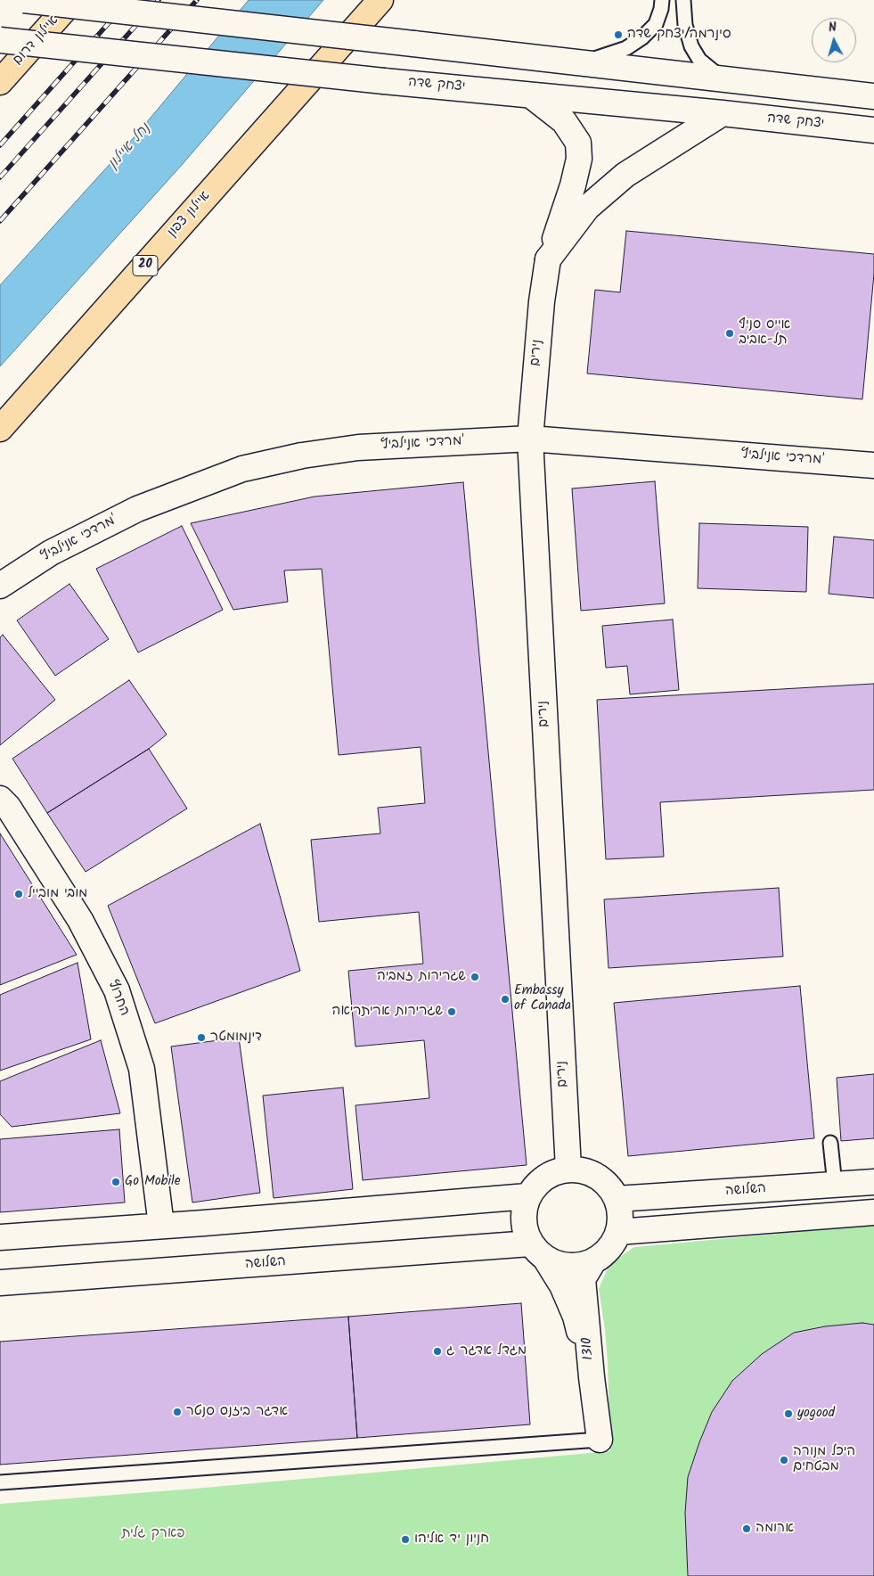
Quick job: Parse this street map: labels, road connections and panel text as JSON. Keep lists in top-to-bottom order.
{
  "streets": {
    "highway": ["איילון דרום", "איילון צפון", "20"],
    "street": [
      "יצחק שדה",
      "נירים",
      "מרדכי אנילביץ'",
      "החרוץ",
      "השלושה",
      "1310"
    ]
  },
  "crossings": [
    ["יצחק שדה", "נירים"],
    ["נירים", "מרדכי אנילביץ'"],
    ["נירים", "השלושה"],
    ["נירים", "1310"],
    ["השלושה", "1310"]
  ],
  "water": ["נחל איילון"],
  "parks": ["פארק גלית"],
  "places": [
    "סינרמה/יצחק שדה",
    "אייס סניף תל-אביב",
    "מובי מובייל",
    "שגרירות זמביה",
    "Embassy of Canada",
    "שגרירות אריתריאה",
    "דינמומטר",
    "Go Mobile",
    "מגדל אדגר ג",
    "אדגר ביזנס סנטר",
    "yogood",
    "היכל מנורה מבטחים",
    "ארומה",
    "חניון יד אליהו"
  ],
  "north": "top"
}
